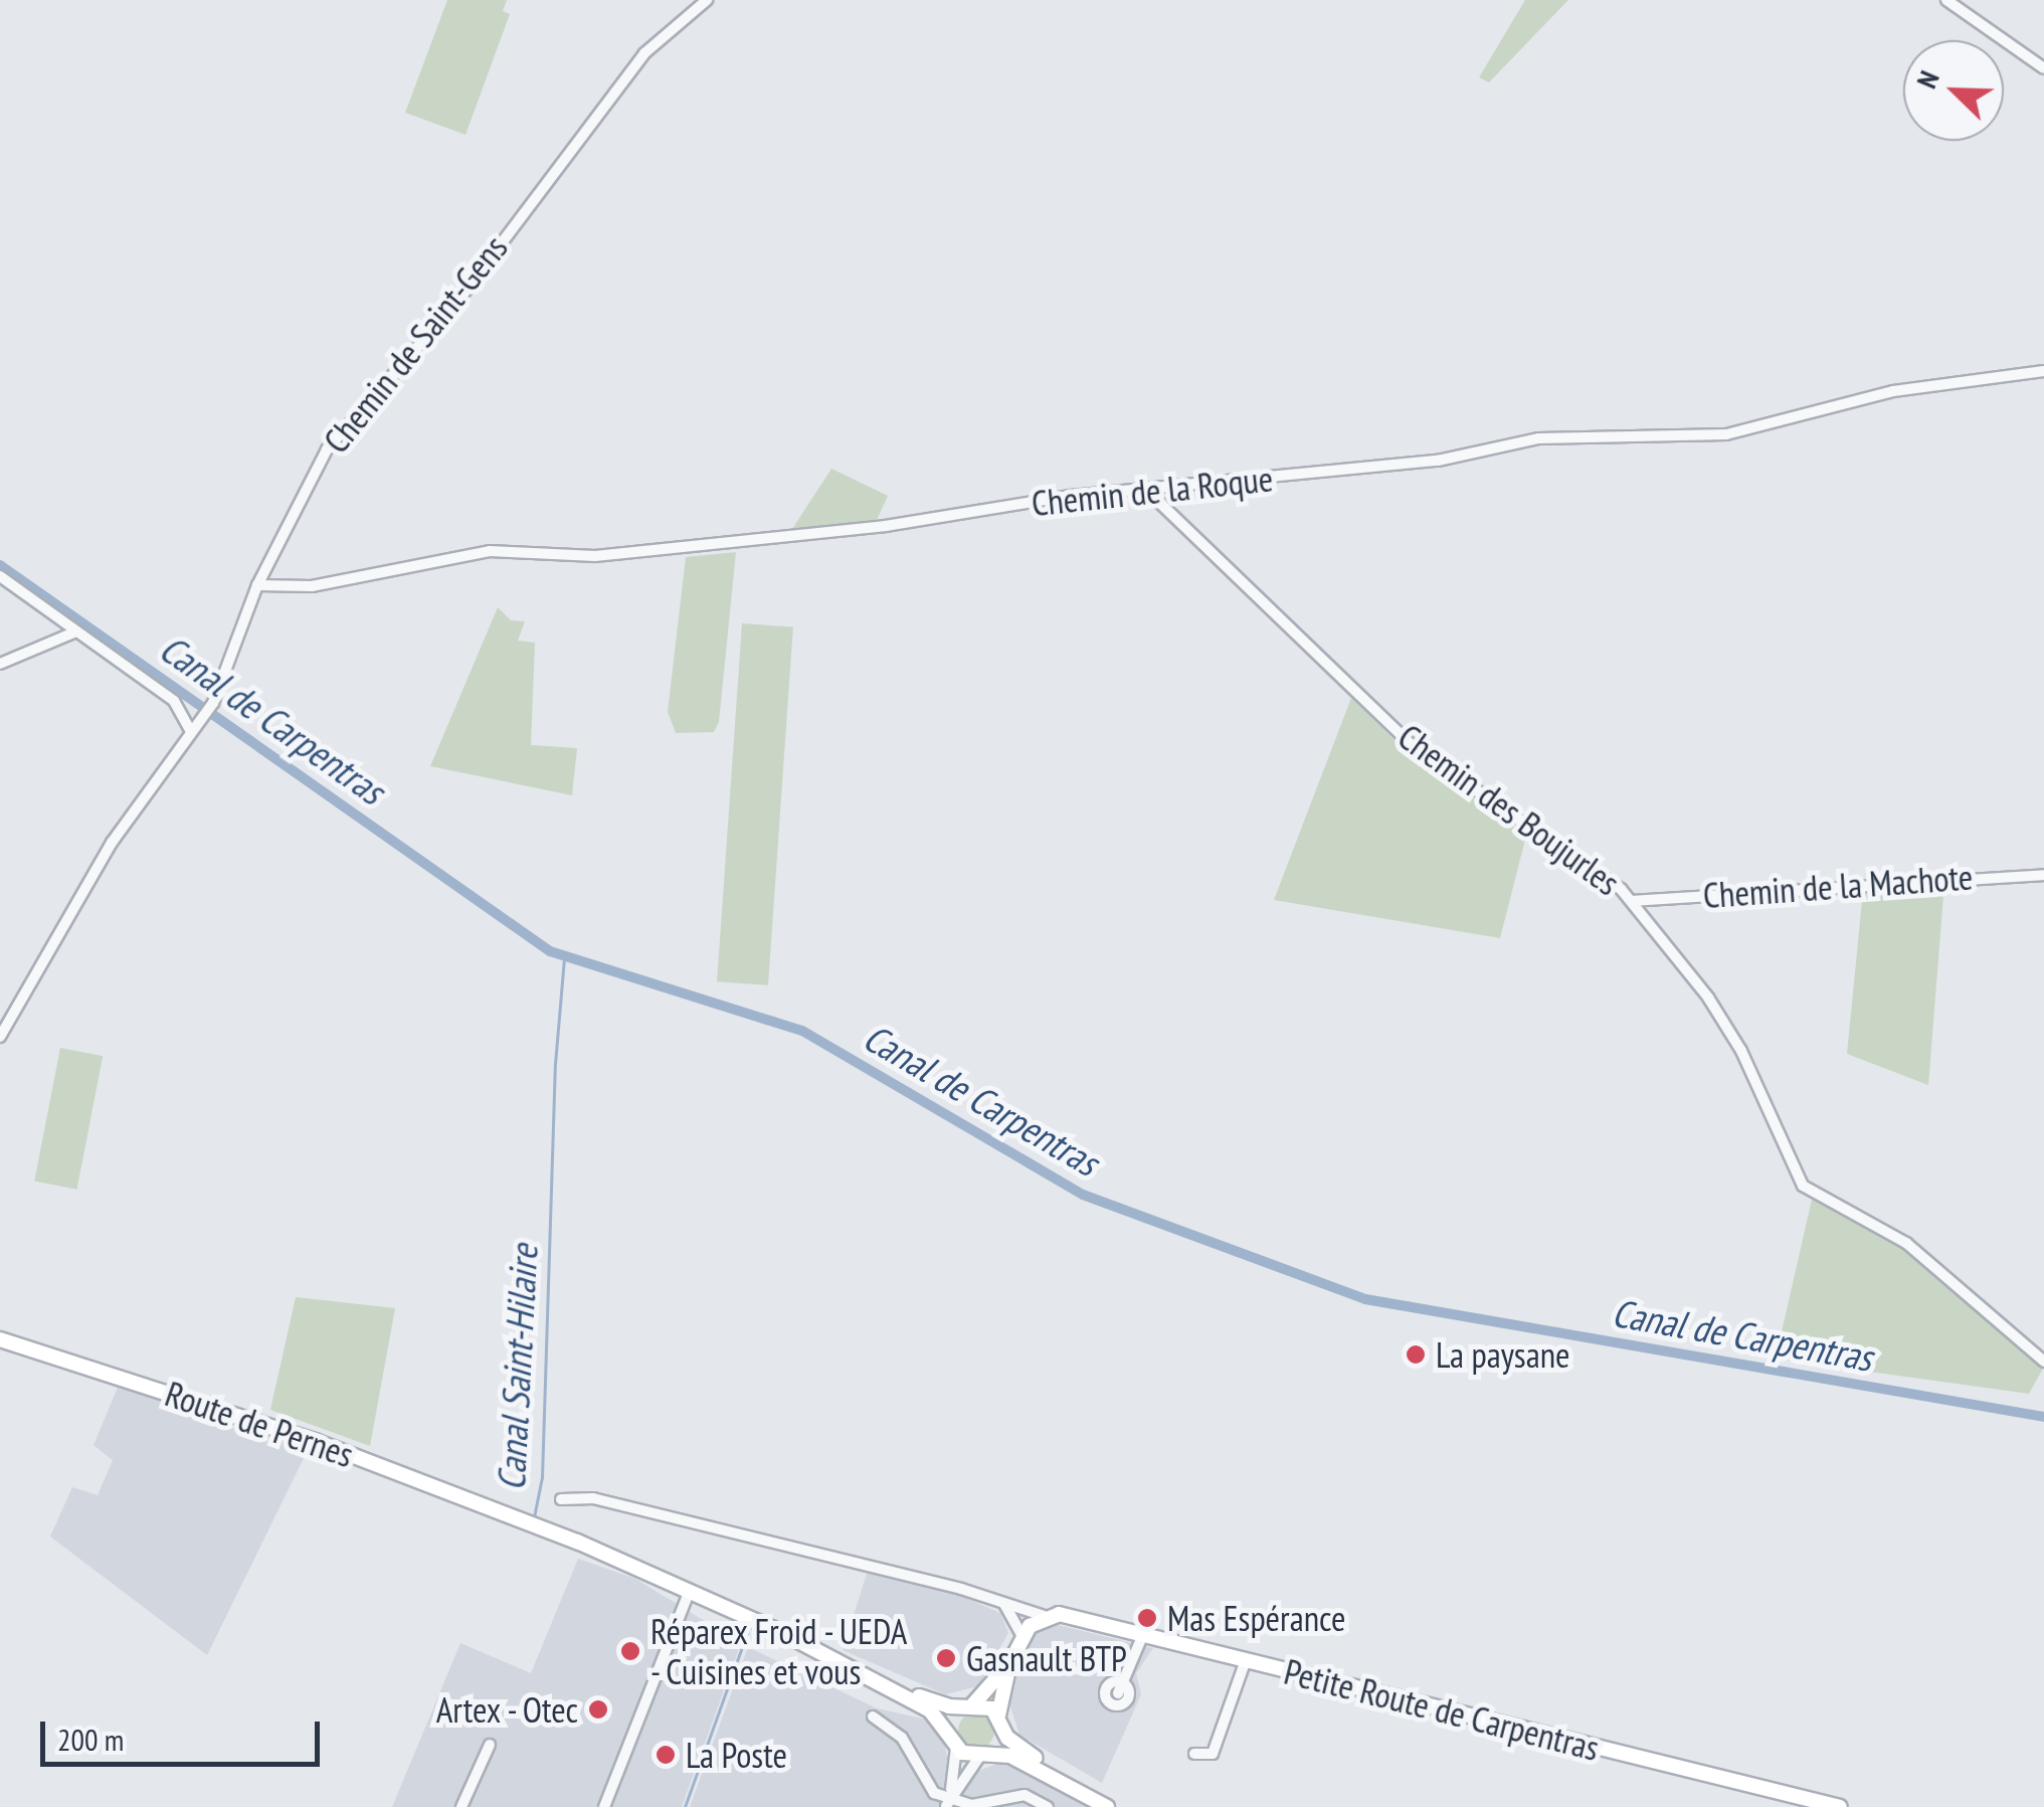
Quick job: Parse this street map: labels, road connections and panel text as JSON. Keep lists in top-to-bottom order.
{
  "streets": {
    "main road": ["Route de Pernes", "Petite Route de Carpentras"],
    "street": [
      "Chemin de Saint-Gens",
      "Chemin de la Roque",
      "Chemin des Boujurles",
      "Chemin de la Machote"
    ]
  },
  "crossings": [
    ["Chemin de Saint-Gens", "Chemin de la Roque"],
    ["Chemin de la Roque", "Chemin des Boujurles"],
    ["Chemin des Boujurles", "Chemin de la Machote"]
  ],
  "water": ["Canal de Carpentras", "Canal Saint-Hilaire"],
  "places": [
    "La paysane",
    "Mas Espérance",
    "Réparex Froid - UEDA - Cuisines et vous",
    "Gasnault BTP",
    "Artex - Otec",
    "La Poste"
  ],
  "scale_bar": "200 m",
  "north": "top left"
}
